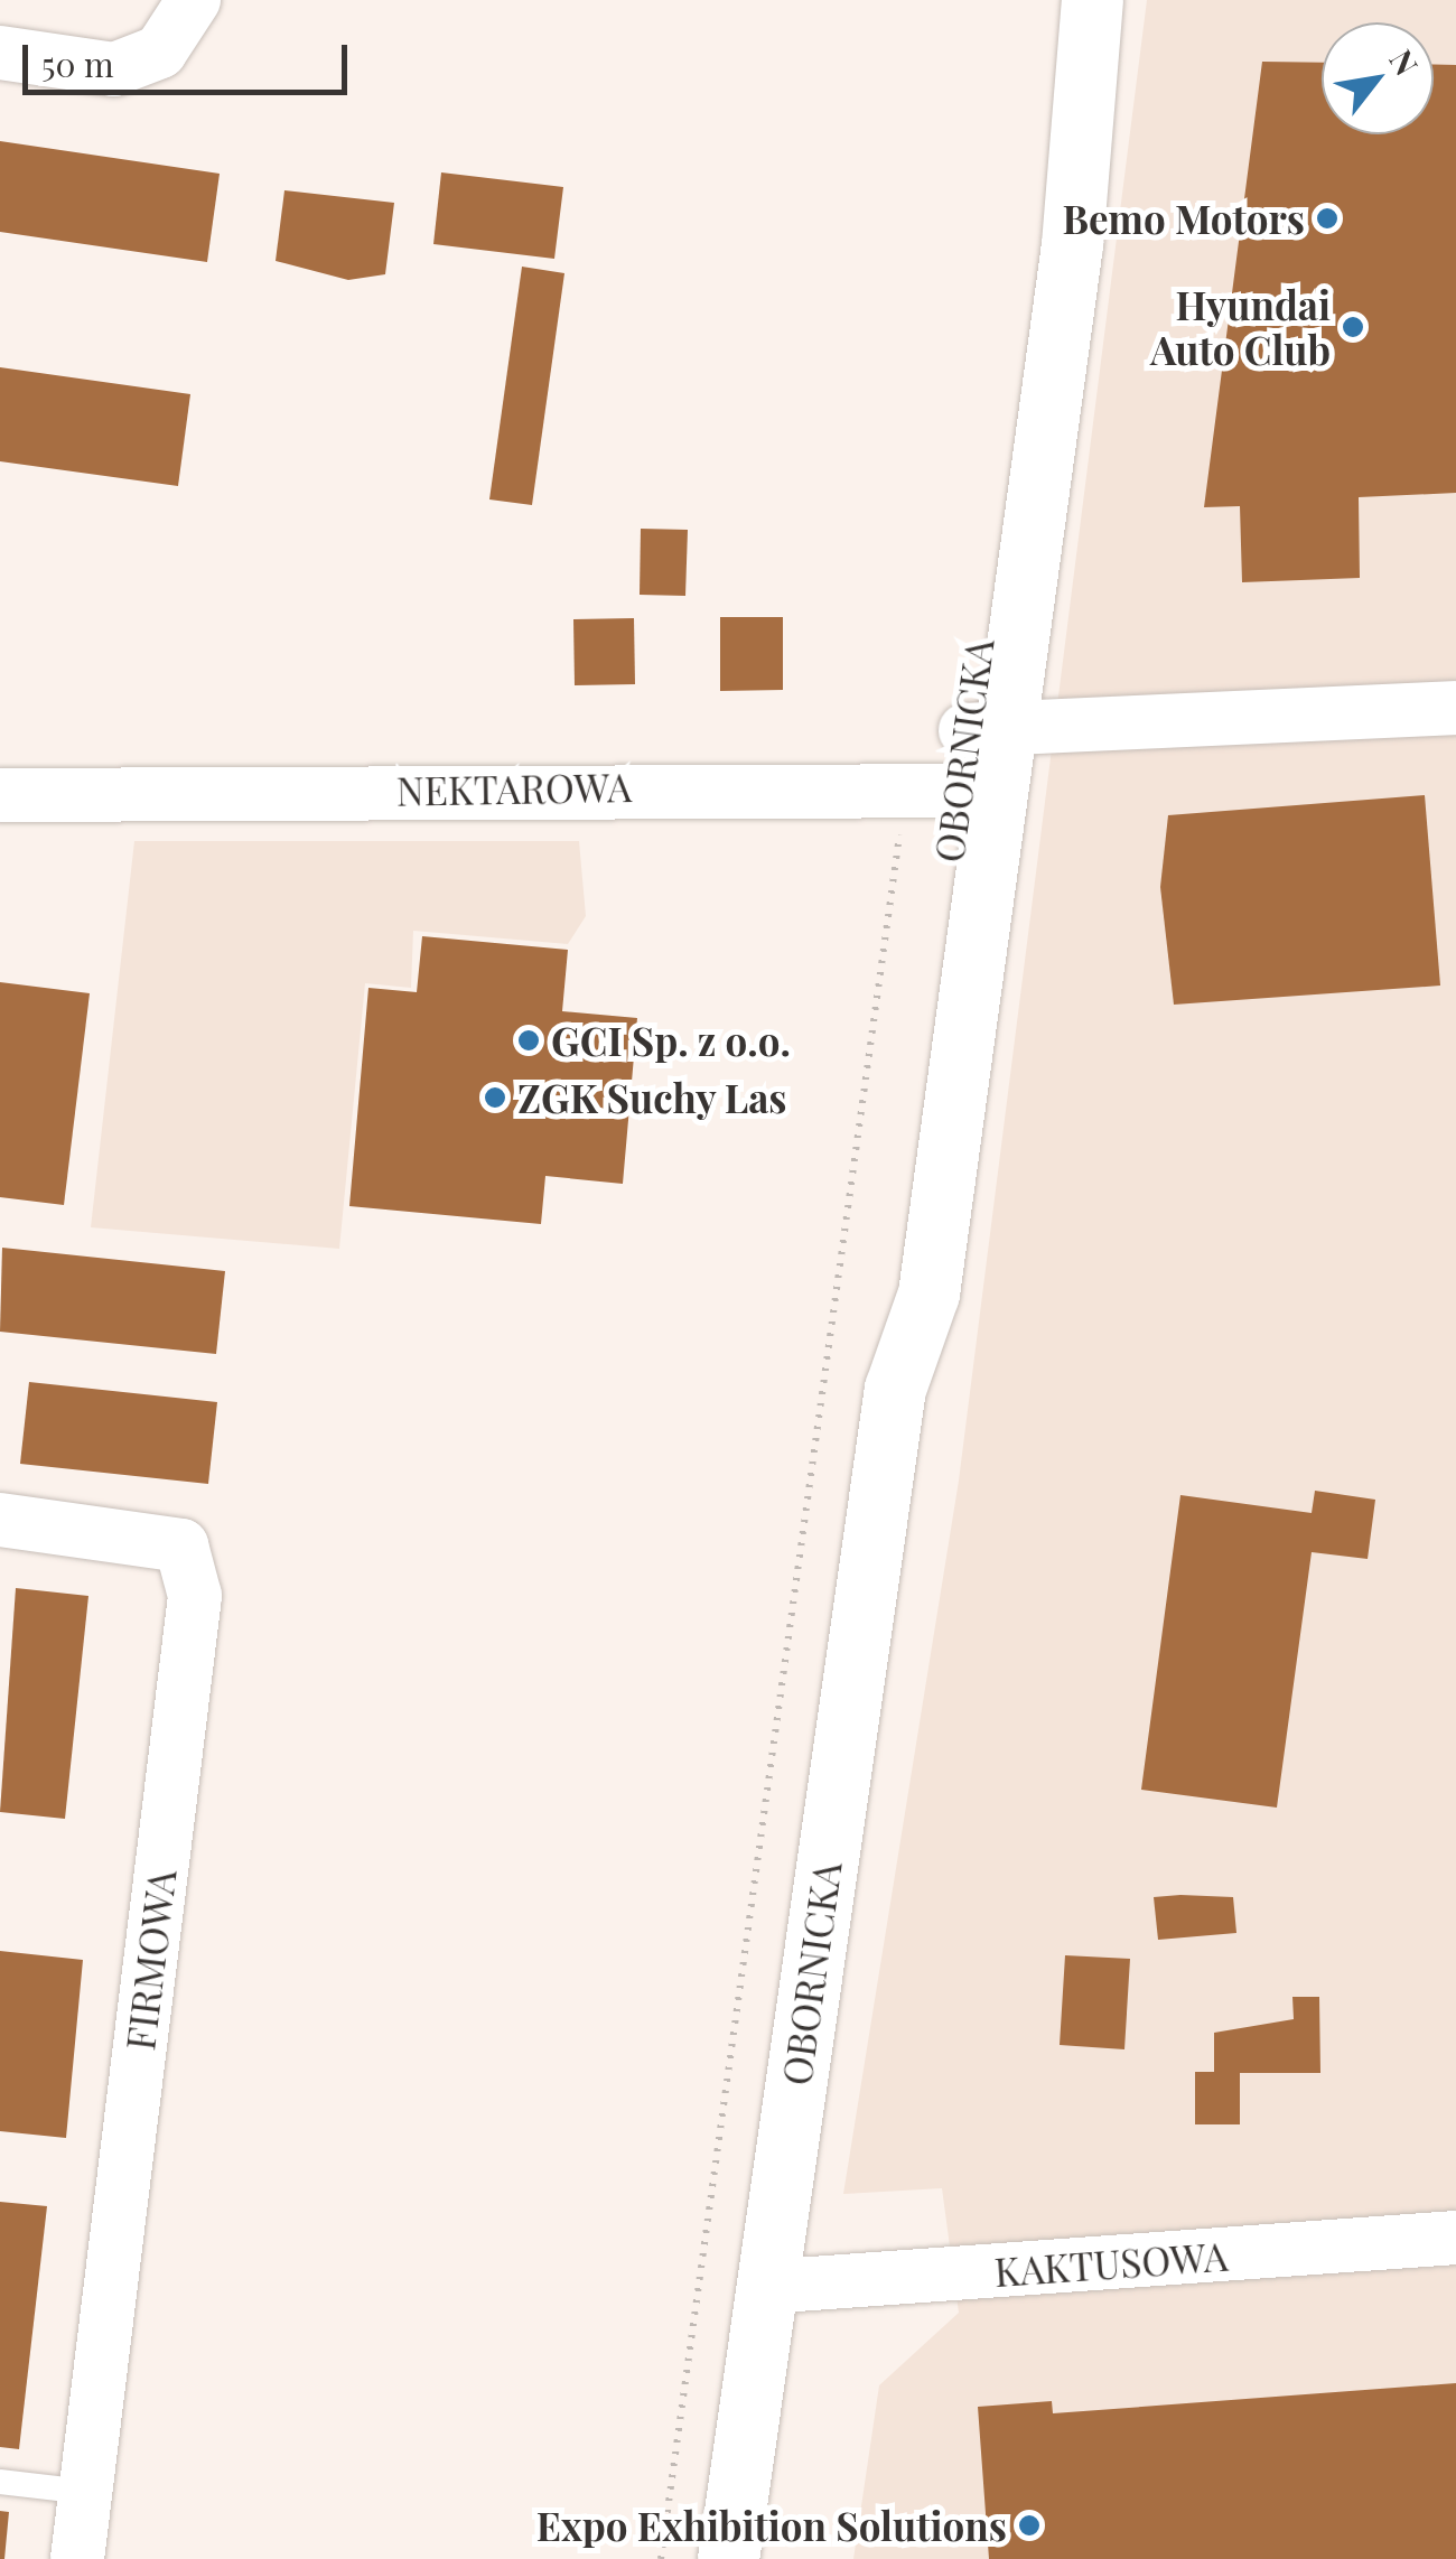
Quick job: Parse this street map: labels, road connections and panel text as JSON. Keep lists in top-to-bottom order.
{
  "streets": {
    "main road": ["OBORNICKA"],
    "street": ["NEKTAROWA", "FIRMOWA", "KAKTUSOWA"]
  },
  "crossings": [
    ["OBORNICKA", "NEKTAROWA"],
    ["OBORNICKA", "KAKTUSOWA"]
  ],
  "places": [
    "Bemo Motors",
    "Hyundai Auto Club",
    "GCI Sp. z o.o.",
    "ZGK Suchy Las",
    "Expo Exhibition Solutions"
  ],
  "scale_bar": "50 m",
  "north": "top right"
}
